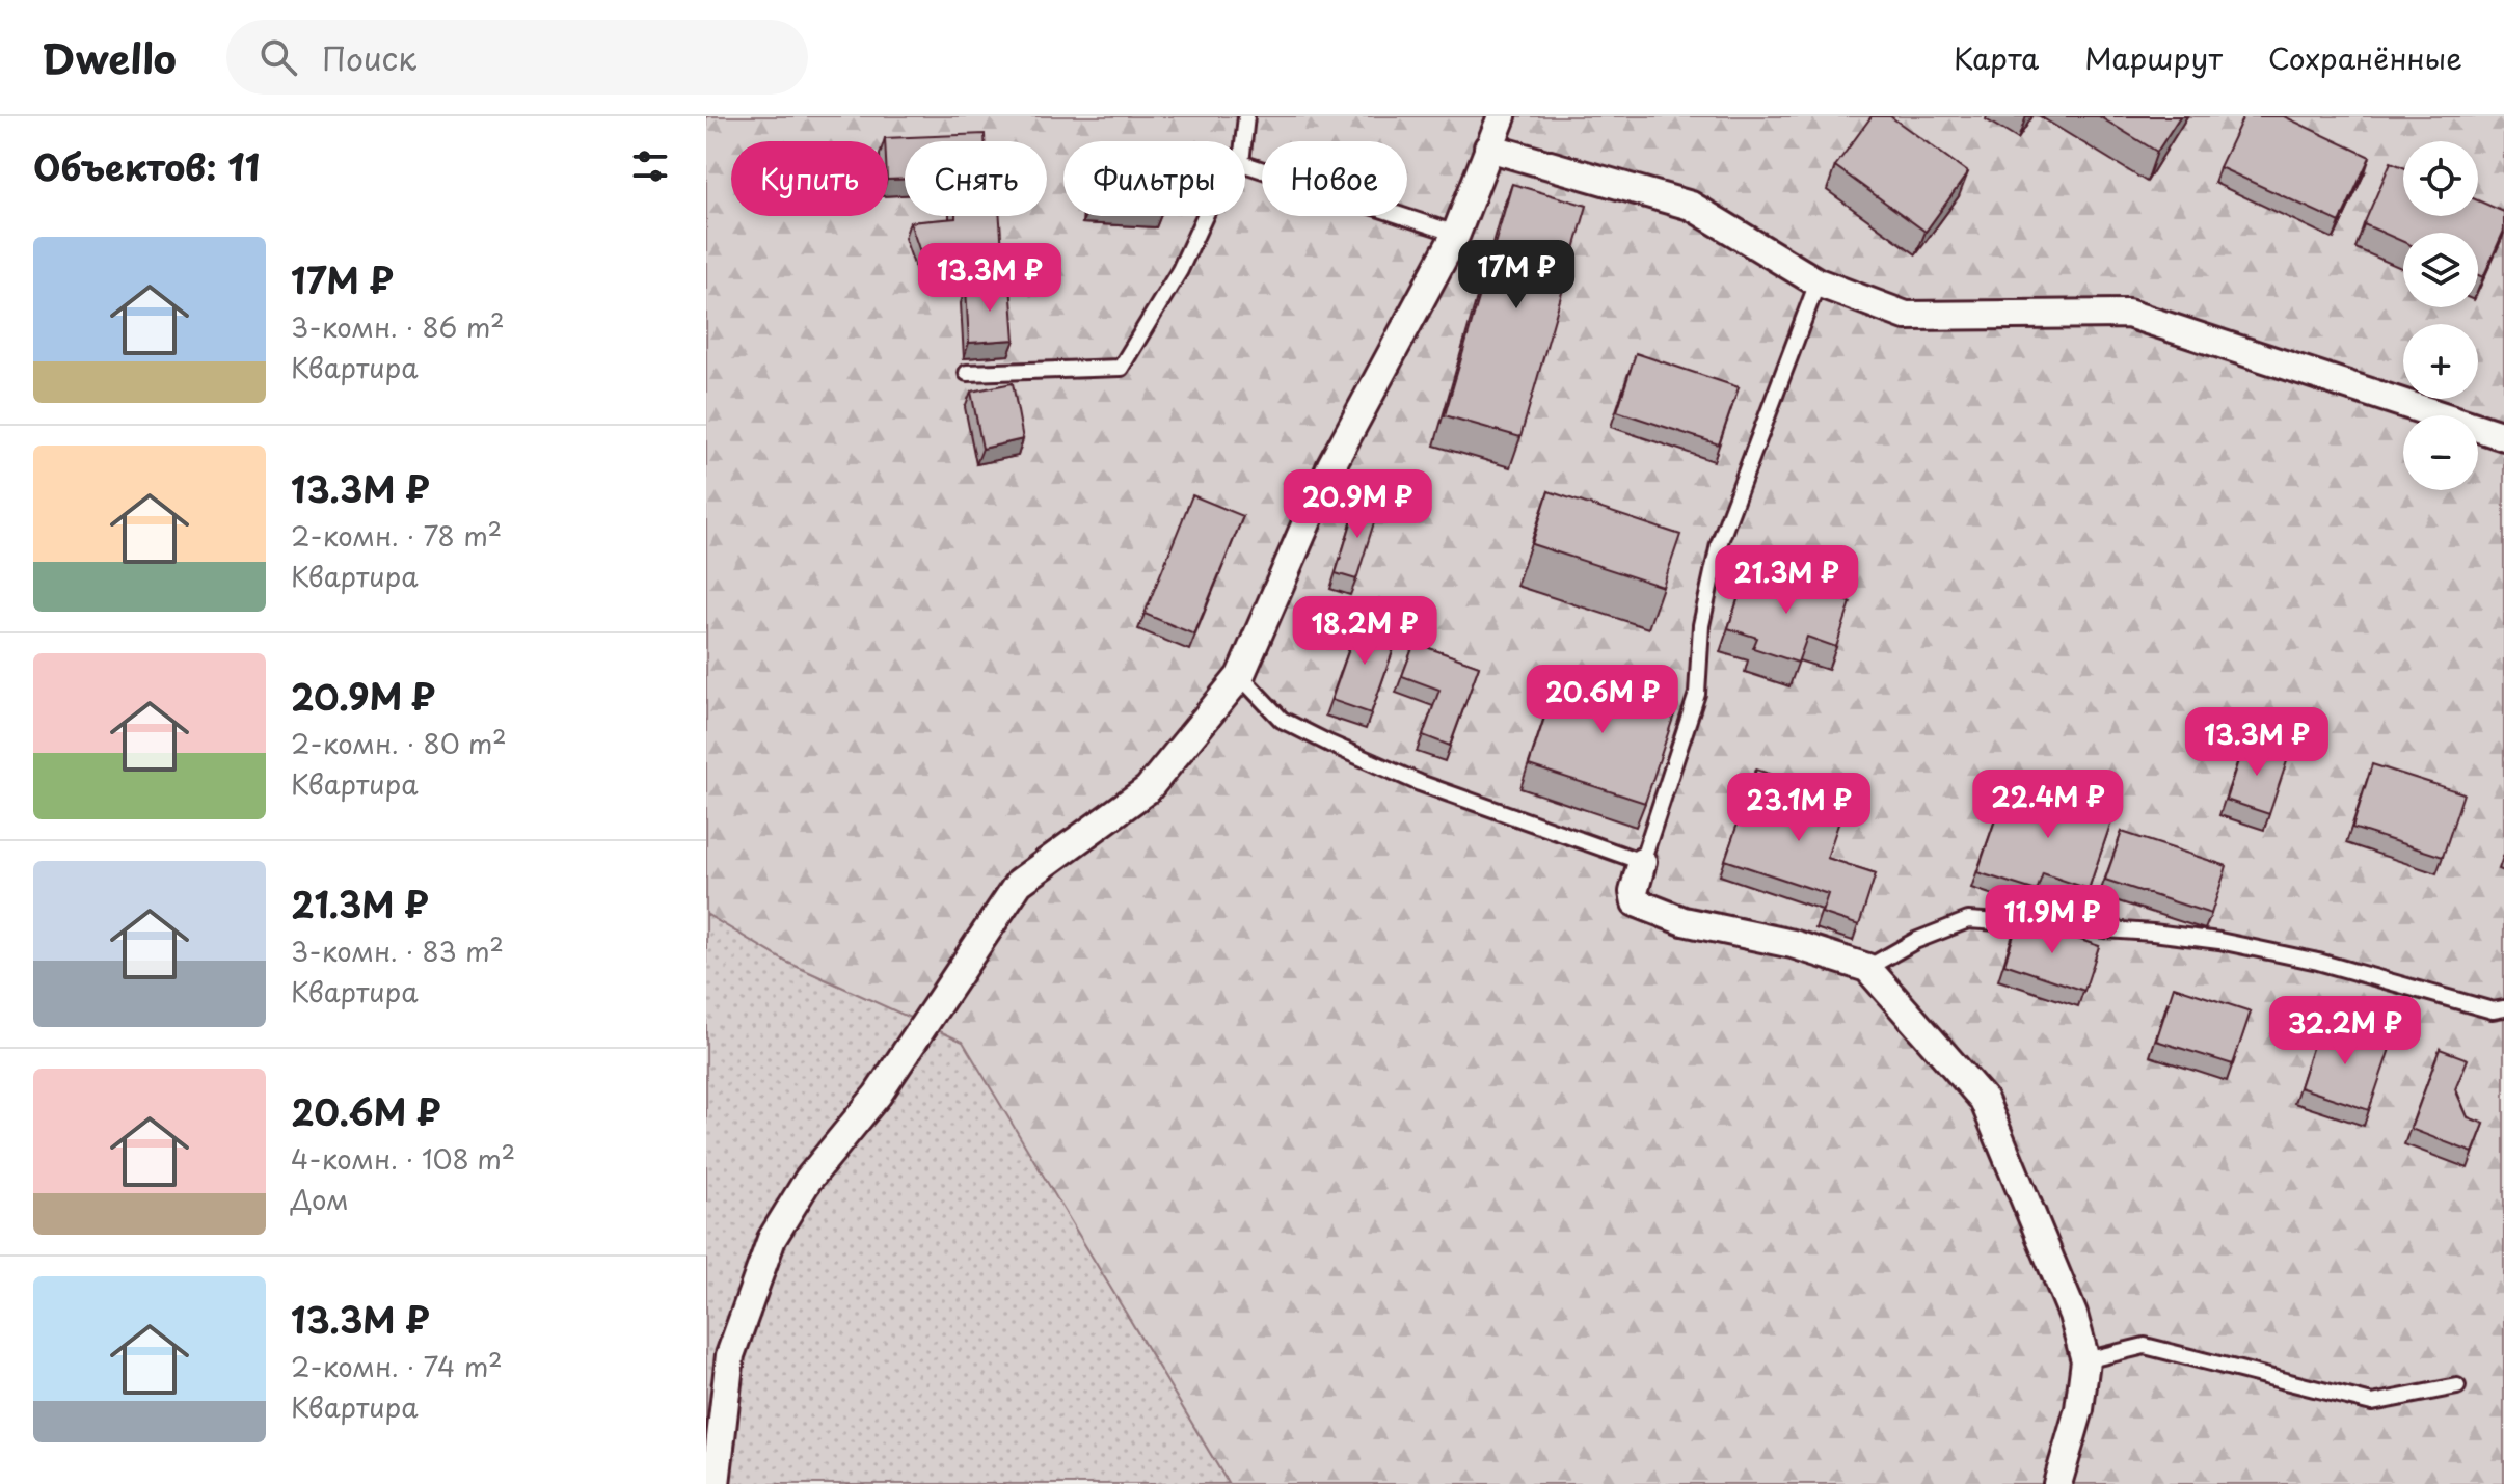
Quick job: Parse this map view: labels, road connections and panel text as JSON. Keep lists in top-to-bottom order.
{
  "page": {
    "header": "Dwello",
    "search": "Поиск",
    "nav": ["Карта", "Маршрут", "Сохранённые"],
    "heading": "Объектов: 11",
    "map_buttons": ["+", "−"],
    "chip": [
      "Купить",
      "Снять",
      "Фильтры",
      "Новое"
    ],
    "list": [
      {
        "name": "17M ₽",
        "note": "3-комн. · 86 m² · Квартира"
      },
      {
        "name": "13.3M ₽",
        "note": "2-комн. · 78 m² · Квартира"
      },
      {
        "name": "20.9M ₽",
        "note": "2-комн. · 80 m² · Квартира"
      },
      {
        "name": "21.3M ₽",
        "note": "3-комн. · 83 m² · Квартира"
      },
      {
        "name": "20.6M ₽",
        "note": "4-комн. · 108 m² · Дом"
      },
      {
        "name": "13.3M ₽",
        "note": "2-комн. · 74 m² · Квартира"
      }
    ],
    "price": [
      "17M ₽",
      "13.3M ₽",
      "20.9M ₽",
      "21.3M ₽",
      "18.2M ₽",
      "20.6M ₽",
      "13.3M ₽",
      "22.4M ₽",
      "23.1M ₽",
      "11.9M ₽",
      "32.2M ₽"
    ]
  }
}
